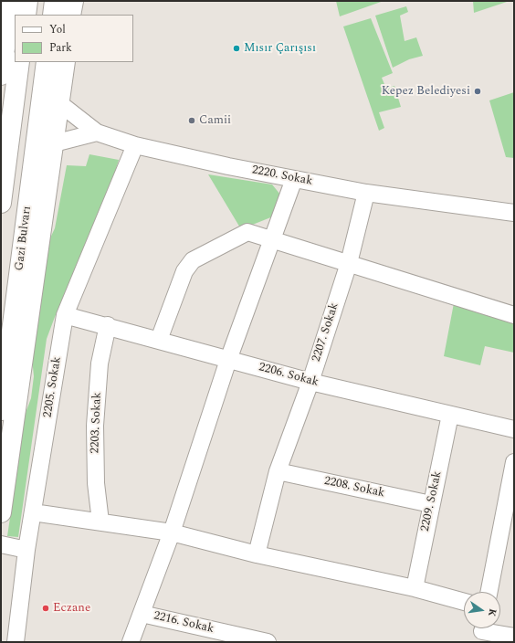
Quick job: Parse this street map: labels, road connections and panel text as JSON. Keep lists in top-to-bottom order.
{
  "streets": {
    "highway": ["Gazi Bulvarı"],
    "street": [
      "2220. Sokak",
      "2207. Sokak",
      "2206. Sokak",
      "2205. Sokak",
      "2203. Sokak",
      "2208. Sokak",
      "2209. Sokak",
      "2216. Sokak"
    ]
  },
  "crossings": [
    ["2220. Sokak", "2207. Sokak"],
    ["2220. Sokak", "2205. Sokak"],
    ["2207. Sokak", "2206. Sokak"],
    ["2207. Sokak", "2208. Sokak"],
    ["2206. Sokak", "2205. Sokak"],
    ["2206. Sokak", "2203. Sokak"],
    ["2206. Sokak", "2209. Sokak"],
    ["2208. Sokak", "2209. Sokak"]
  ],
  "places": [
    "Mısır Çarışısı",
    "Kepez Belediyesi",
    "Camii",
    "Eczane"
  ],
  "legend": ["Yol", "Park"],
  "north": "right"
}
